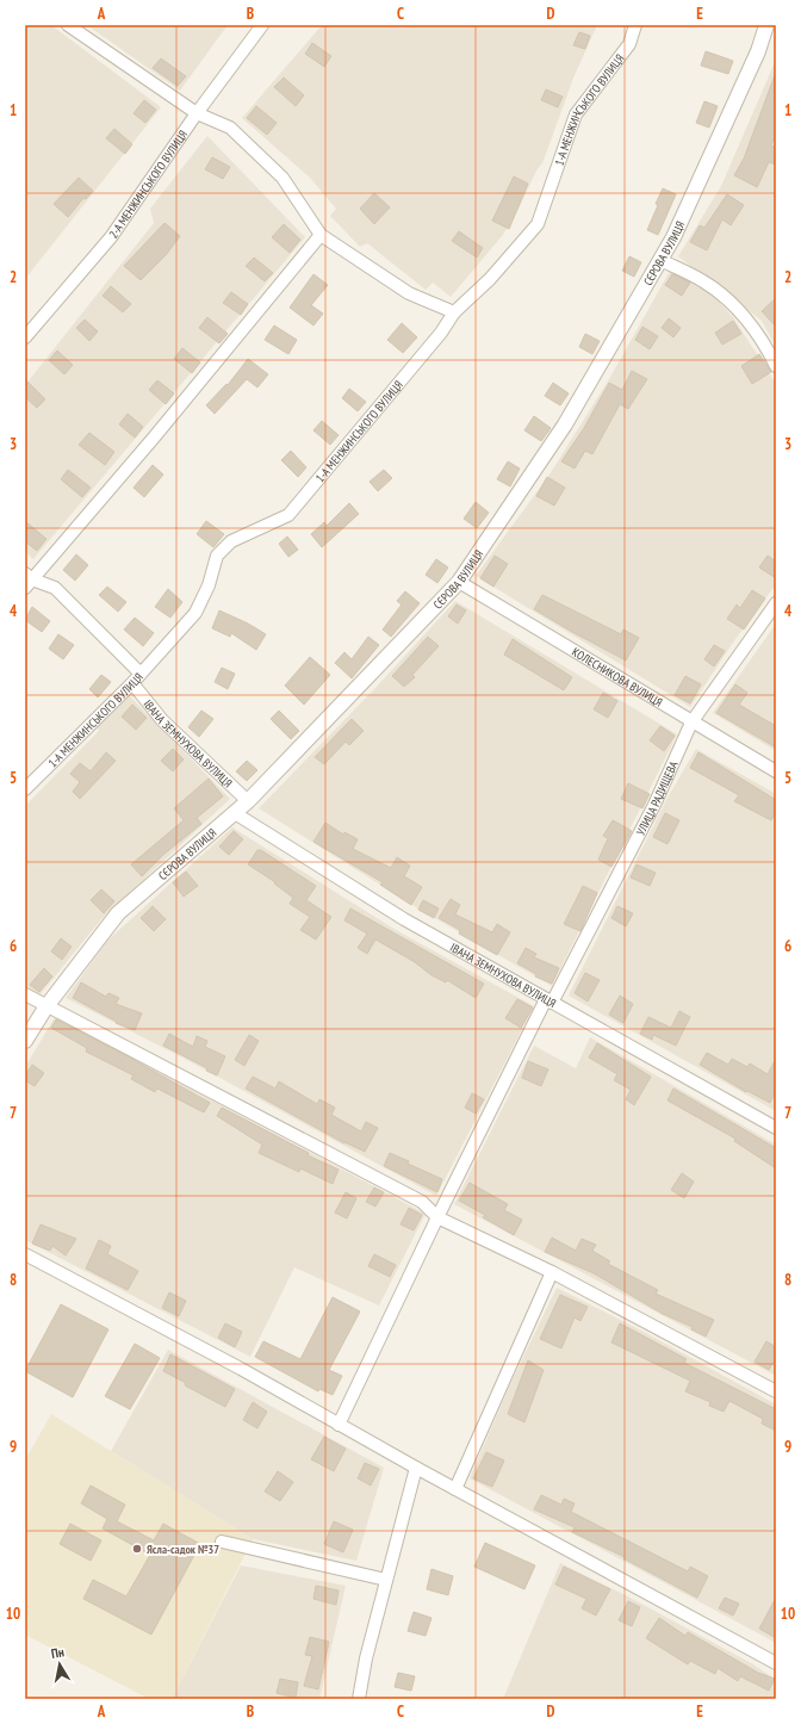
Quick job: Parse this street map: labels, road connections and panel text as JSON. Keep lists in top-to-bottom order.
{
  "streets": {
    "street": [
      "1-А МЕНЖИНСЬКОГО ВУЛИЦЯ",
      "2-А МЕНЖИНСЬКОГО ВУЛИЦЯ",
      "СЄРОВА ВУЛИЦЯ",
      "КОЛЕСНИКОВА ВУЛИЦЯ",
      "ІВАНА ЗЕМНУХОВА ВУЛИЦЯ",
      "УЛИЦА РАДИЩЕВА"
    ]
  },
  "crossings": [
    ["1-А МЕНЖИНСЬКОГО ВУЛИЦЯ", "ІВАНА ЗЕМНУХОВА ВУЛИЦЯ"],
    ["СЄРОВА ВУЛИЦЯ", "КОЛЕСНИКОВА ВУЛИЦЯ"],
    ["СЄРОВА ВУЛИЦЯ", "ІВАНА ЗЕМНУХОВА ВУЛИЦЯ"],
    ["КОЛЕСНИКОВА ВУЛИЦЯ", "УЛИЦА РАДИЩЕВА"],
    ["ІВАНА ЗЕМНУХОВА ВУЛИЦЯ", "УЛИЦА РАДИЩЕВА"]
  ],
  "places": ["Ясла-садок №37"],
  "north": "top",
  "grid": {
    "columns": [
      "A",
      "B",
      "C",
      "D",
      "E"
    ],
    "rows": [
      "1",
      "2",
      "3",
      "4",
      "5",
      "6",
      "7",
      "8",
      "9",
      "10"
    ]
  }
}
